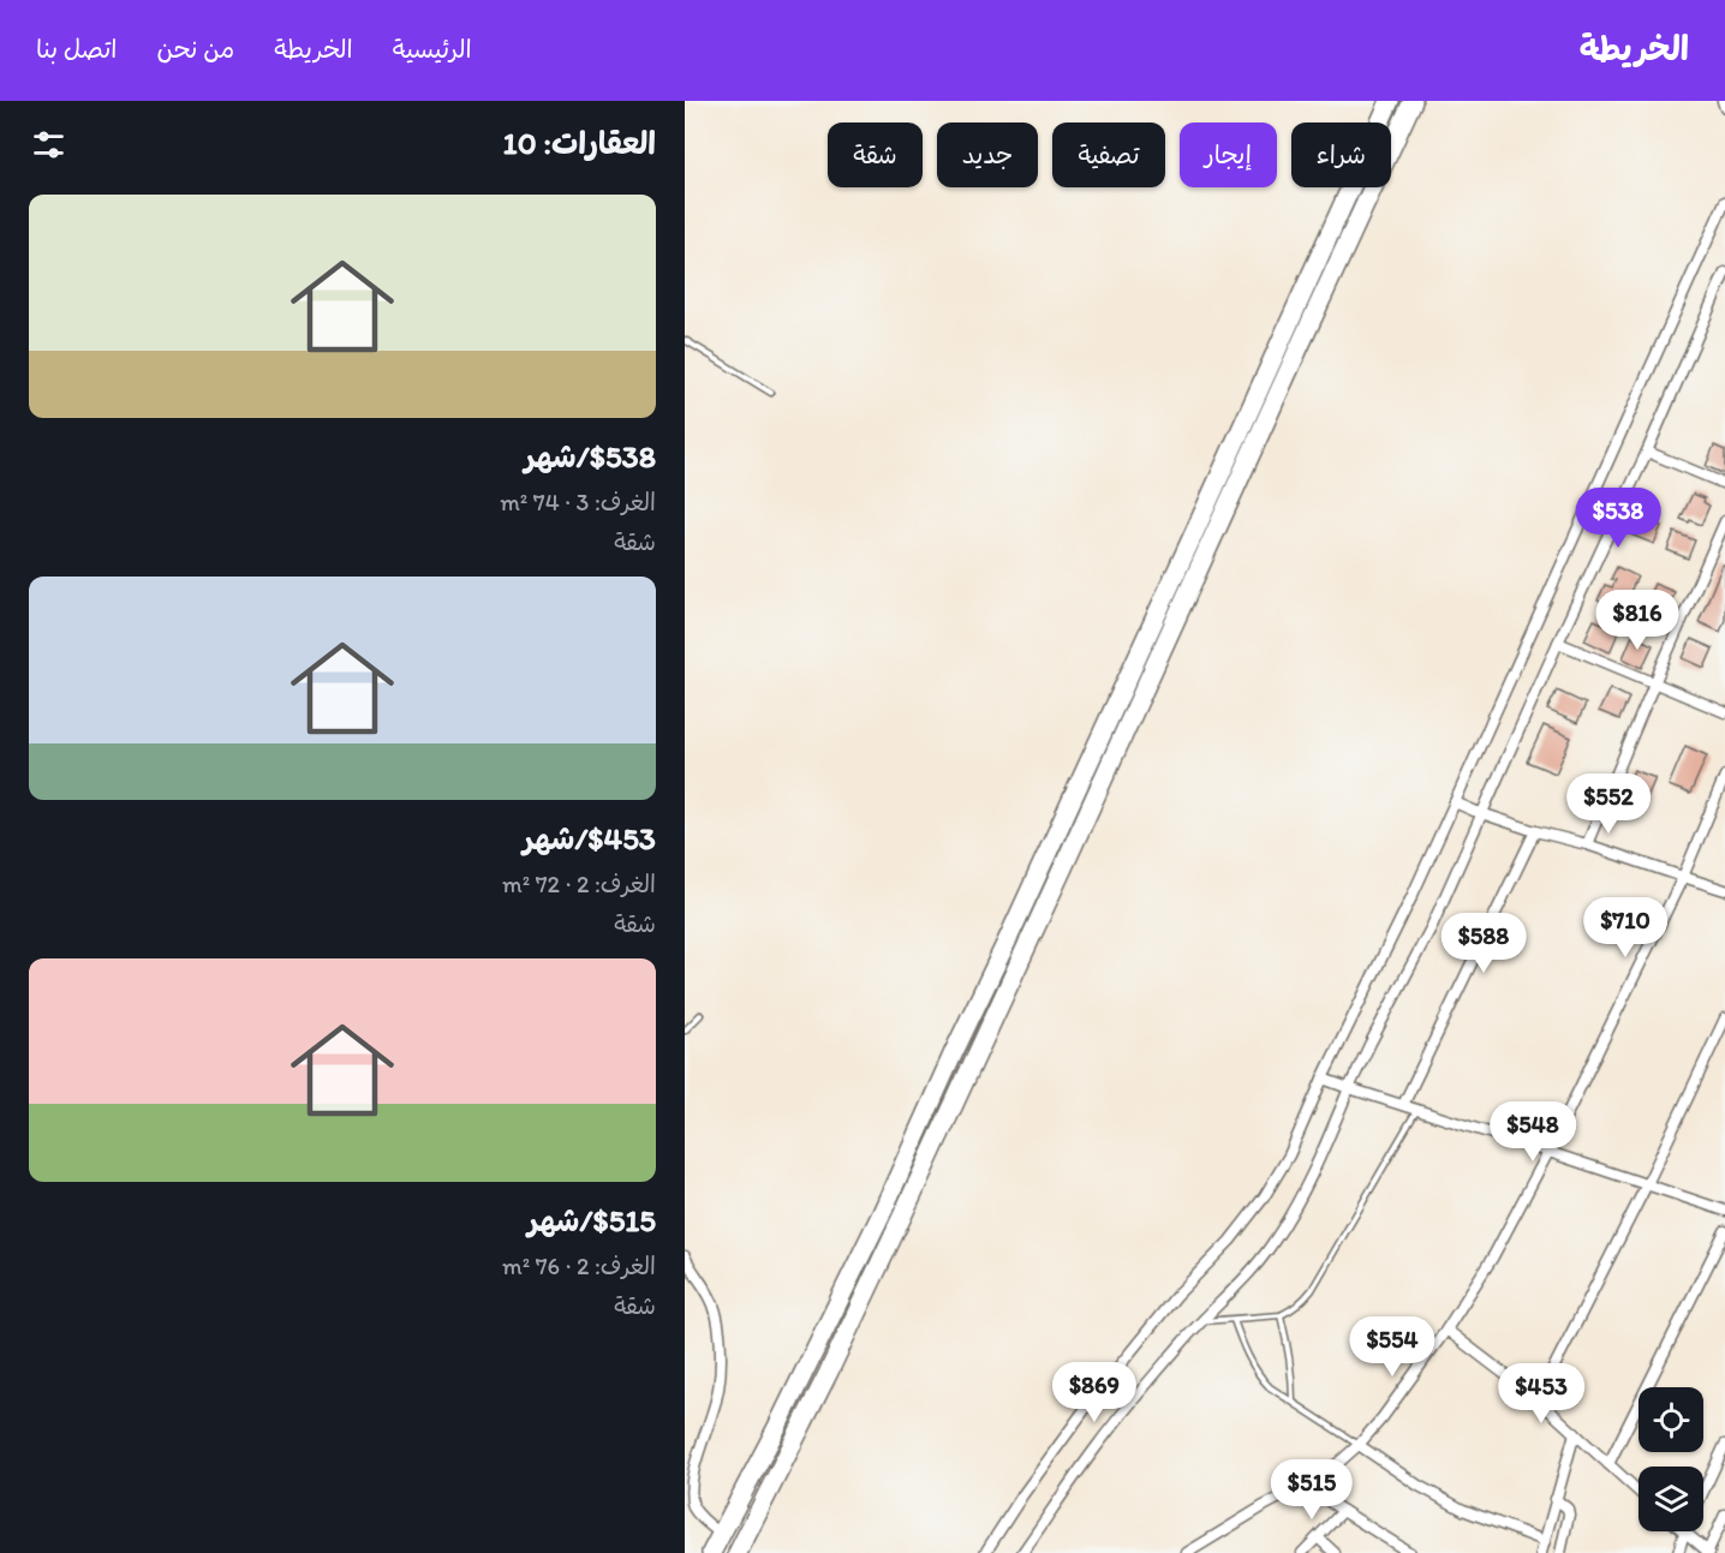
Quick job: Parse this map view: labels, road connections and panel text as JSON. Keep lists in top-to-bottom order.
{
  "page": {
    "header": "الخريطة",
    "nav": [
      "الرئيسية",
      "الخريطة",
      "من نحن",
      "اتصل بنا"
    ],
    "heading": "العقارات: 10",
    "chip": [
      "شراء",
      "إيجار",
      "تصفية",
      "جديد",
      "شقة"
    ],
    "list": [
      {
        "name": "$538/شهر",
        "note": "الغرف: 3 · 74 m² · شقة"
      },
      {
        "name": "$453/شهر",
        "note": "الغرف: 2 · 72 m² · شقة"
      },
      {
        "name": "$515/شهر",
        "note": "الغرف: 2 · 76 m² · شقة"
      }
    ],
    "price": [
      "$538",
      "$816",
      "$552",
      "$710",
      "$588",
      "$548",
      "$554",
      "$869",
      "$453",
      "$515"
    ]
  }
}
